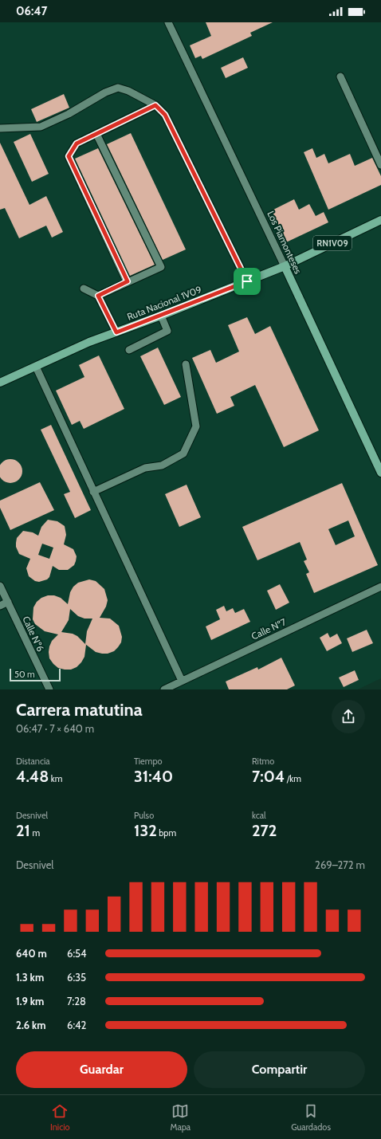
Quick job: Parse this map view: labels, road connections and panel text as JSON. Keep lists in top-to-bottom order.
{
  "streets": {
    "main road": ["Los Piamonteses", "RN1V09", "Ruta Nacional 1V09"],
    "street": ["Calle Nº7", "Calle Nº6"]
  },
  "crossings": [
    ["Los Piamonteses", "RN1V09"],
    ["Los Piamonteses", "Ruta Nacional 1V09"],
    ["RN1V09", "Ruta Nacional 1V09"]
  ],
  "scale_bar": "50 m",
  "page": {
    "status": "06:47",
    "scale": "50 m",
    "heading": ["Carrera matutina", "06:47 · 7 × 640 m"],
    "stats": [
      ["Distancia", "4.48 km"],
      ["Tiempo", "31:40"],
      ["Ritmo", "7:04 /km"],
      ["Desnivel", "21 m"],
      ["Pulso", "132 bpm"],
      ["kcal", "272"]
    ],
    "chart": ["Desnivel", "269–272 m"],
    "list": [
      {
        "name": "640 m",
        "note": "6:54"
      },
      {
        "name": "1.3 km",
        "note": "6:35"
      },
      {
        "name": "1.9 km",
        "note": "7:28"
      },
      {
        "name": "2.6 km",
        "note": "6:42"
      }
    ],
    "buttons": ["Guardar", "Compartir"],
    "tabs": ["Inicio", "Mapa", "Guardados"]
  }
}
